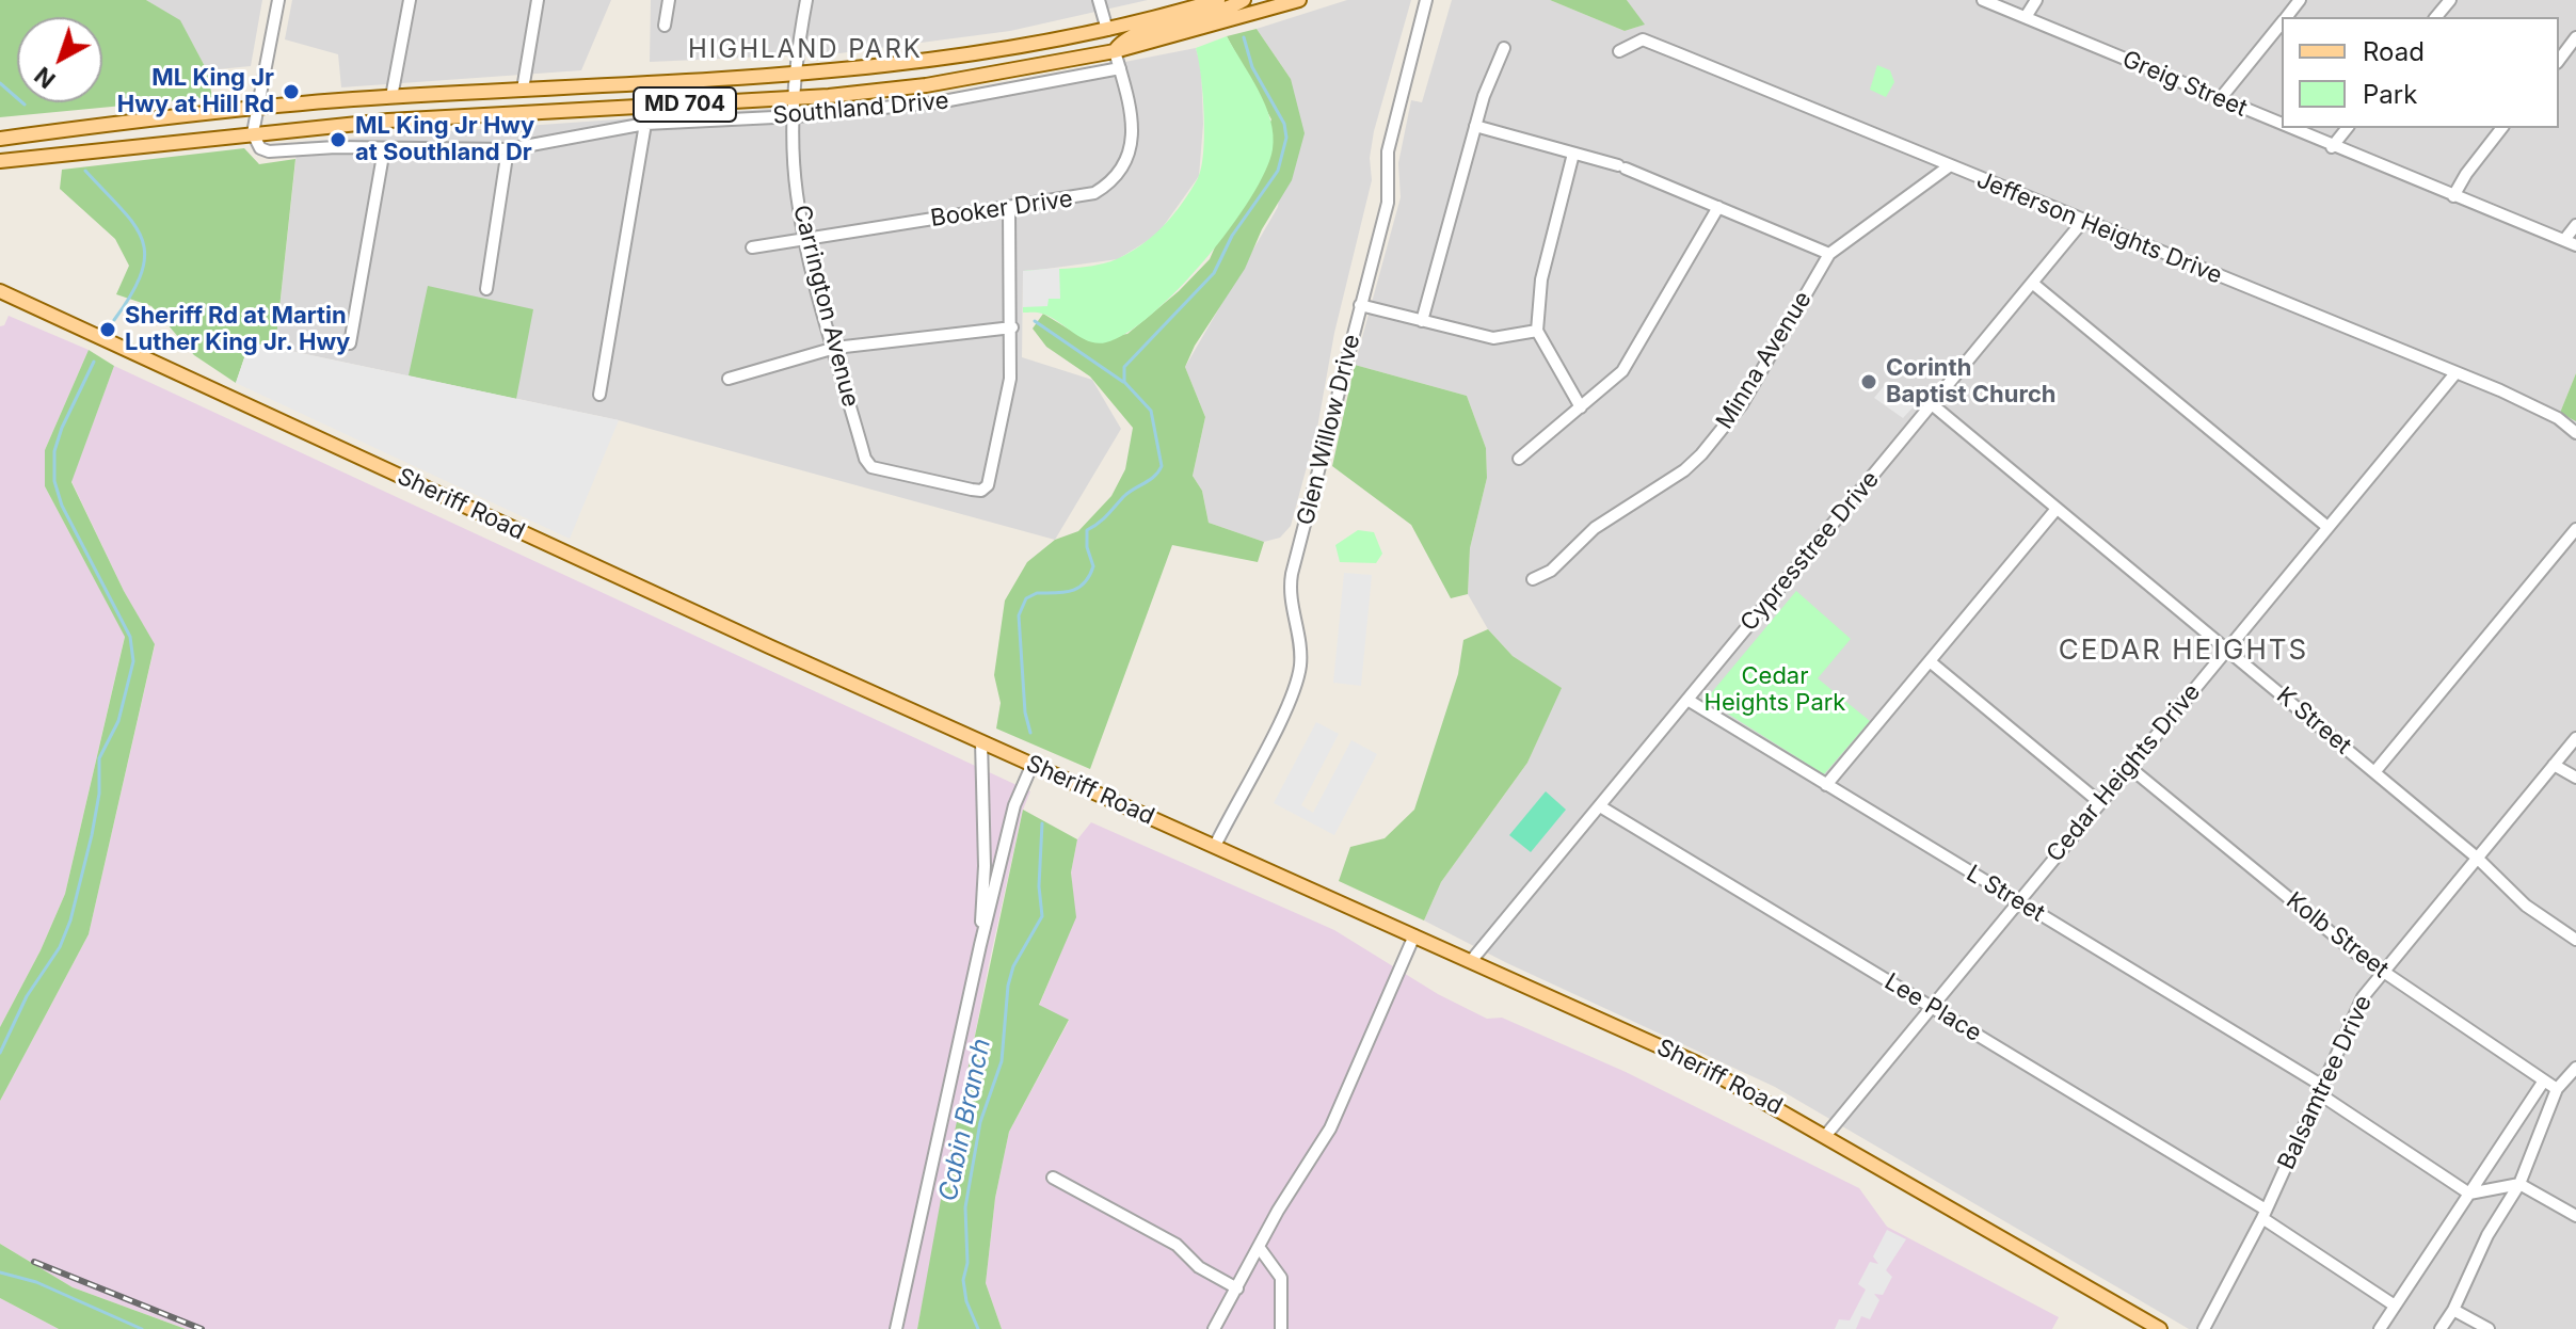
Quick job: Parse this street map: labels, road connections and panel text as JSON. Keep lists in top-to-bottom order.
{
  "streets": {
    "main road": ["MD 704", "Sheriff Road"],
    "street": [
      "Greig Street",
      "Southland Drive",
      "Booker Drive",
      "Jefferson Heights Drive",
      "Carrington Avenue",
      "Minna Avenue",
      "Glen Willow Drive",
      "Cypresstree Drive",
      "K Street",
      "Cedar Heights Drive",
      "L Street",
      "Kolb Street",
      "Lee Place",
      "Balsamtree Drive"
    ]
  },
  "crossings": [
    ["MD 704", "Southland Drive"],
    ["MD 704", "Booker Drive"],
    ["MD 704", "Carrington Avenue"],
    ["Southland Drive", "Booker Drive"],
    ["Southland Drive", "Carrington Avenue"],
    ["Booker Drive", "Carrington Avenue"],
    ["Jefferson Heights Drive", "Minna Avenue"],
    ["Jefferson Heights Drive", "Cypresstree Drive"],
    ["Jefferson Heights Drive", "Cedar Heights Drive"],
    ["Glen Willow Drive", "Sheriff Road"],
    ["Sheriff Road", "Cypresstree Drive"],
    ["Sheriff Road", "Cedar Heights Drive"],
    ["Cypresstree Drive", "K Street"],
    ["Cypresstree Drive", "L Street"],
    ["Cypresstree Drive", "Lee Place"],
    ["K Street", "Cedar Heights Drive"],
    ["K Street", "Balsamtree Drive"],
    ["Cedar Heights Drive", "L Street"],
    ["Cedar Heights Drive", "Kolb Street"],
    ["Cedar Heights Drive", "Lee Place"],
    ["L Street", "Balsamtree Drive"],
    ["Kolb Street", "Balsamtree Drive"],
    ["Lee Place", "Balsamtree Drive"]
  ],
  "districts": ["HIGHLAND PARK", "CEDAR HEIGHTS"],
  "water": ["Cabin Branch"],
  "parks": ["Cedar Heights Park"],
  "places": [
    "ML King Jr Hwy at Hill Rd",
    "ML King Jr Hwy at Southland Dr",
    "Sheriff Rd at Martin Luther King Jr. Hwy",
    "Corinth Baptist Church"
  ],
  "legend": ["Road", "Park"],
  "north": "bottom left"
}
